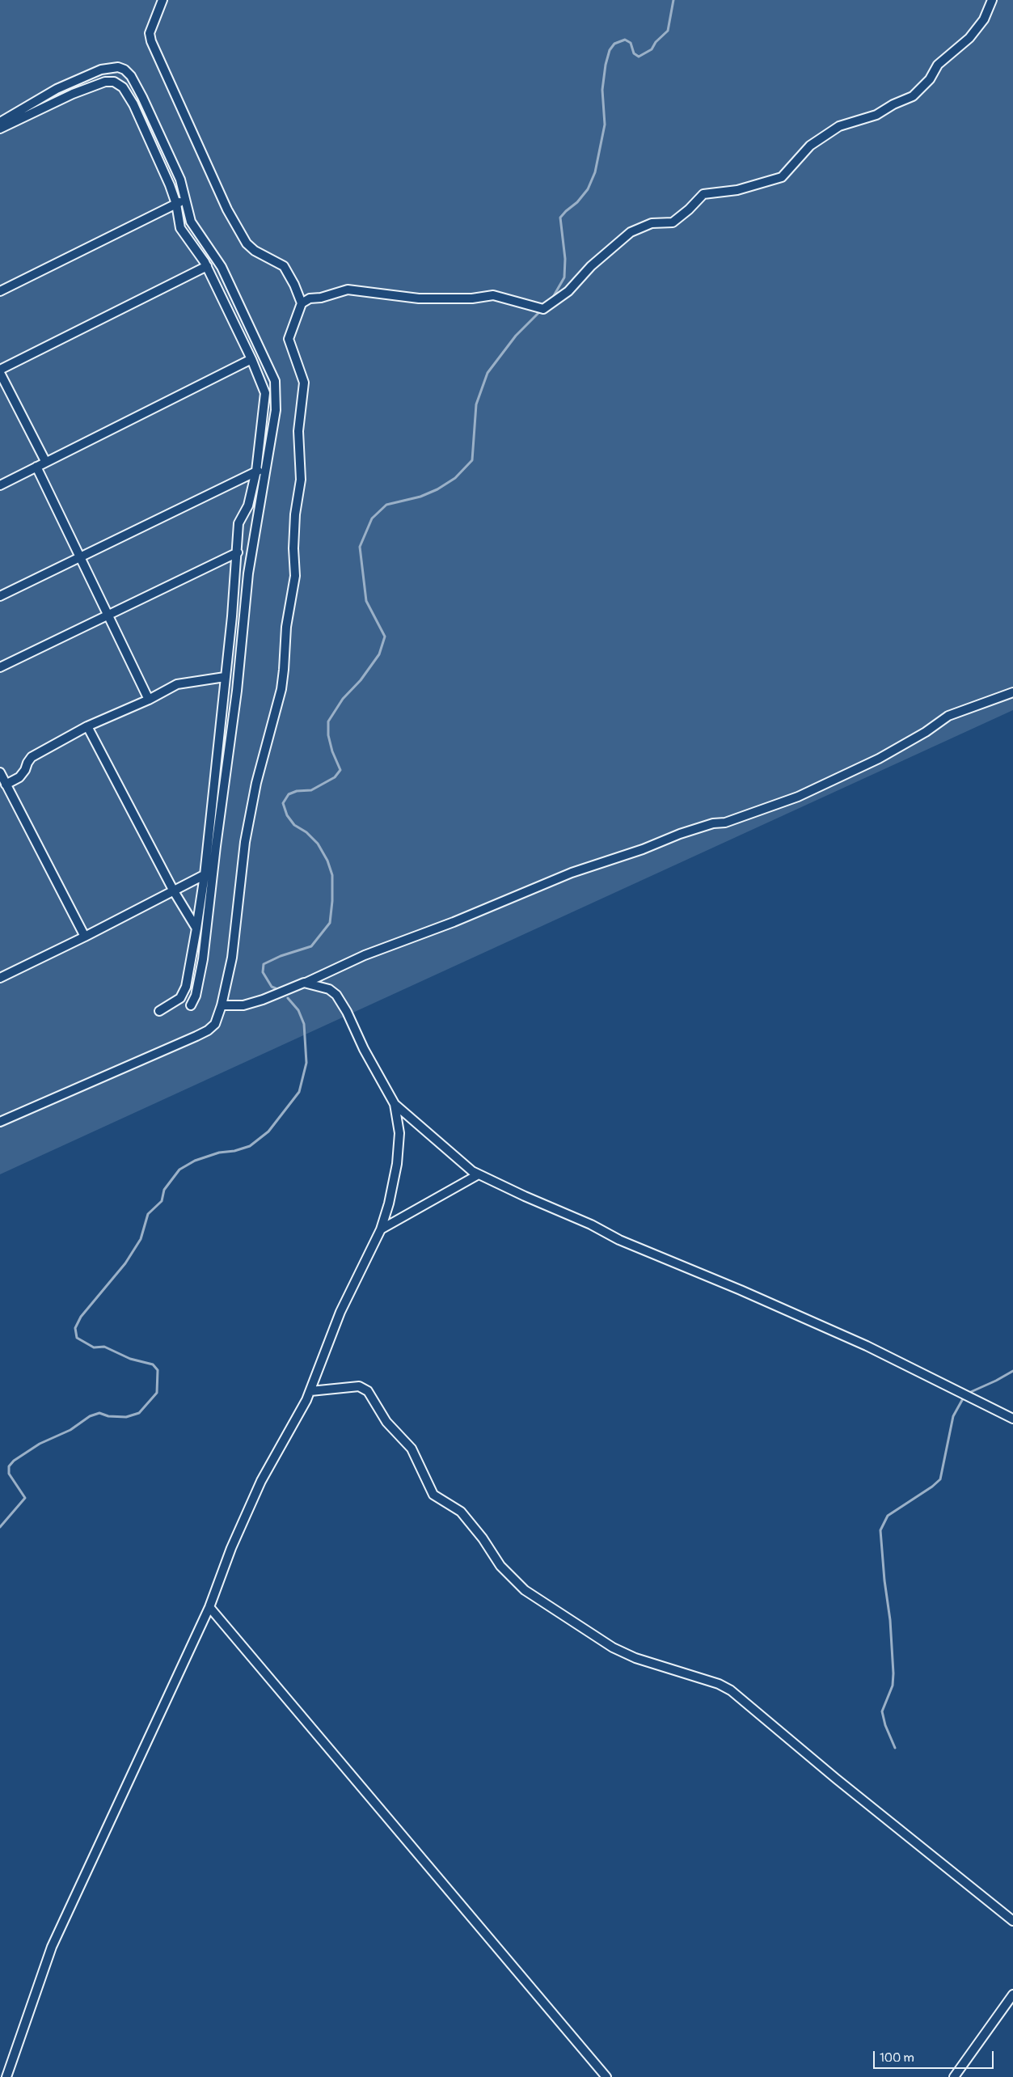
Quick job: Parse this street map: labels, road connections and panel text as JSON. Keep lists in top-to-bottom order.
{
  "scale_bar": "100 m"
}
